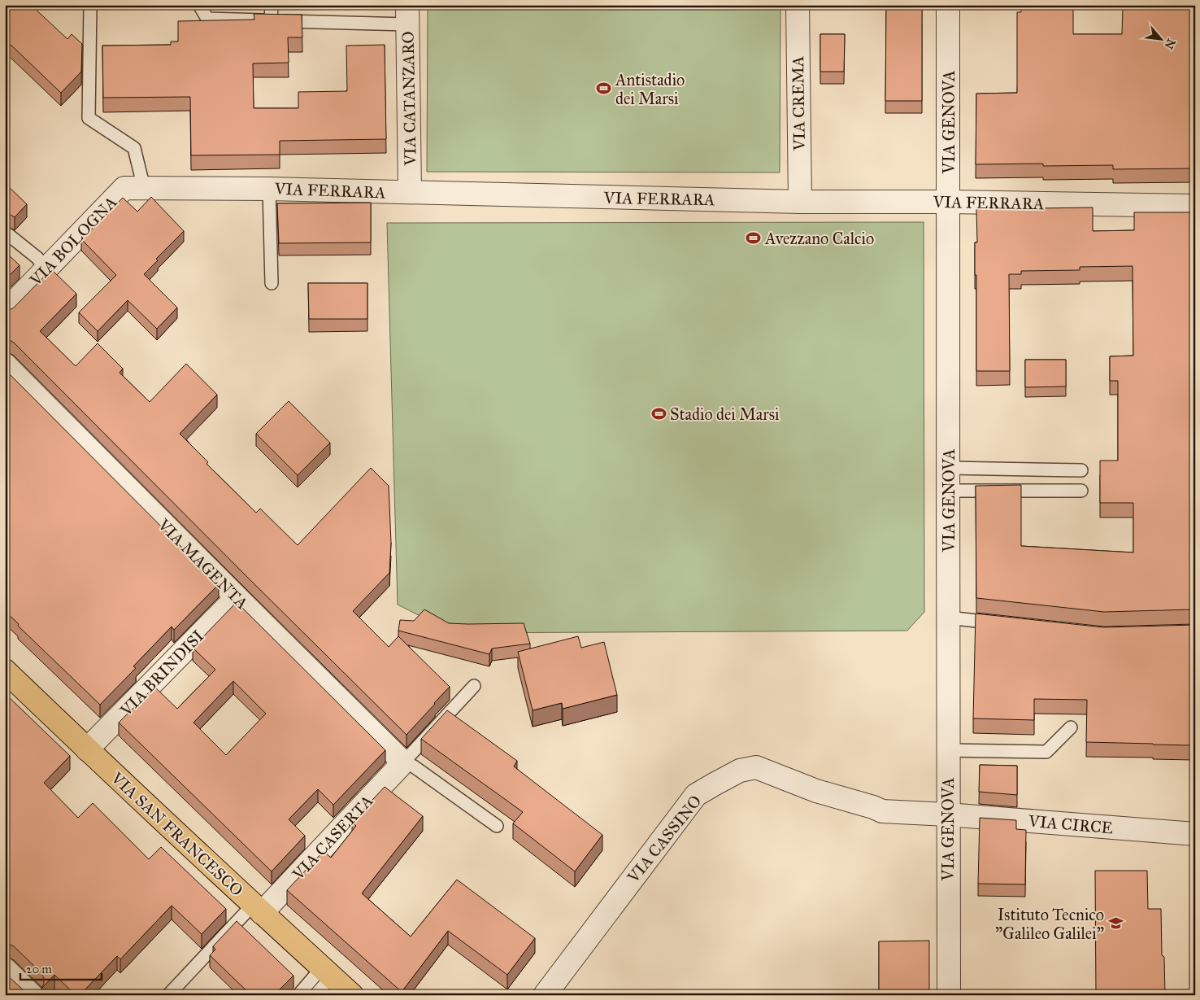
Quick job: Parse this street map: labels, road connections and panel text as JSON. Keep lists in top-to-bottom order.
{
  "streets": {
    "main road": ["VIA SAN FRANCESCO"],
    "street": [
      "VIA CATANZARO",
      "VIA CREMA",
      "VIA GENOVA",
      "VIA FERRARA",
      "VIA BOLOGNA",
      "VIA MAGENTA",
      "VIA BRINDISI",
      "VIA CIRCE",
      "VIA CASERTA",
      "VIA CASSINO"
    ]
  },
  "crossings": [
    ["VIA CATANZARO", "VIA FERRARA"],
    ["VIA CREMA", "VIA FERRARA"],
    ["VIA GENOVA", "VIA FERRARA"],
    ["VIA GENOVA", "VIA CIRCE"],
    ["VIA GENOVA", "VIA CASSINO"],
    ["VIA FERRARA", "VIA BOLOGNA"],
    ["VIA MAGENTA", "VIA BRINDISI"],
    ["VIA MAGENTA", "VIA CASERTA"],
    ["VIA BRINDISI", "VIA SAN FRANCESCO"],
    ["VIA CIRCE", "VIA CASSINO"],
    ["VIA SAN FRANCESCO", "VIA CASERTA"]
  ],
  "places": {
    "sports": ["Antistadio dei Marsi", "Avezzano Calcio", "Stadio dei Marsi"],
    "school or university": ["Istituto Tecnico \"Galileo Galilei\""]
  },
  "scale_bar": "20 m",
  "north": "bottom right"
}
